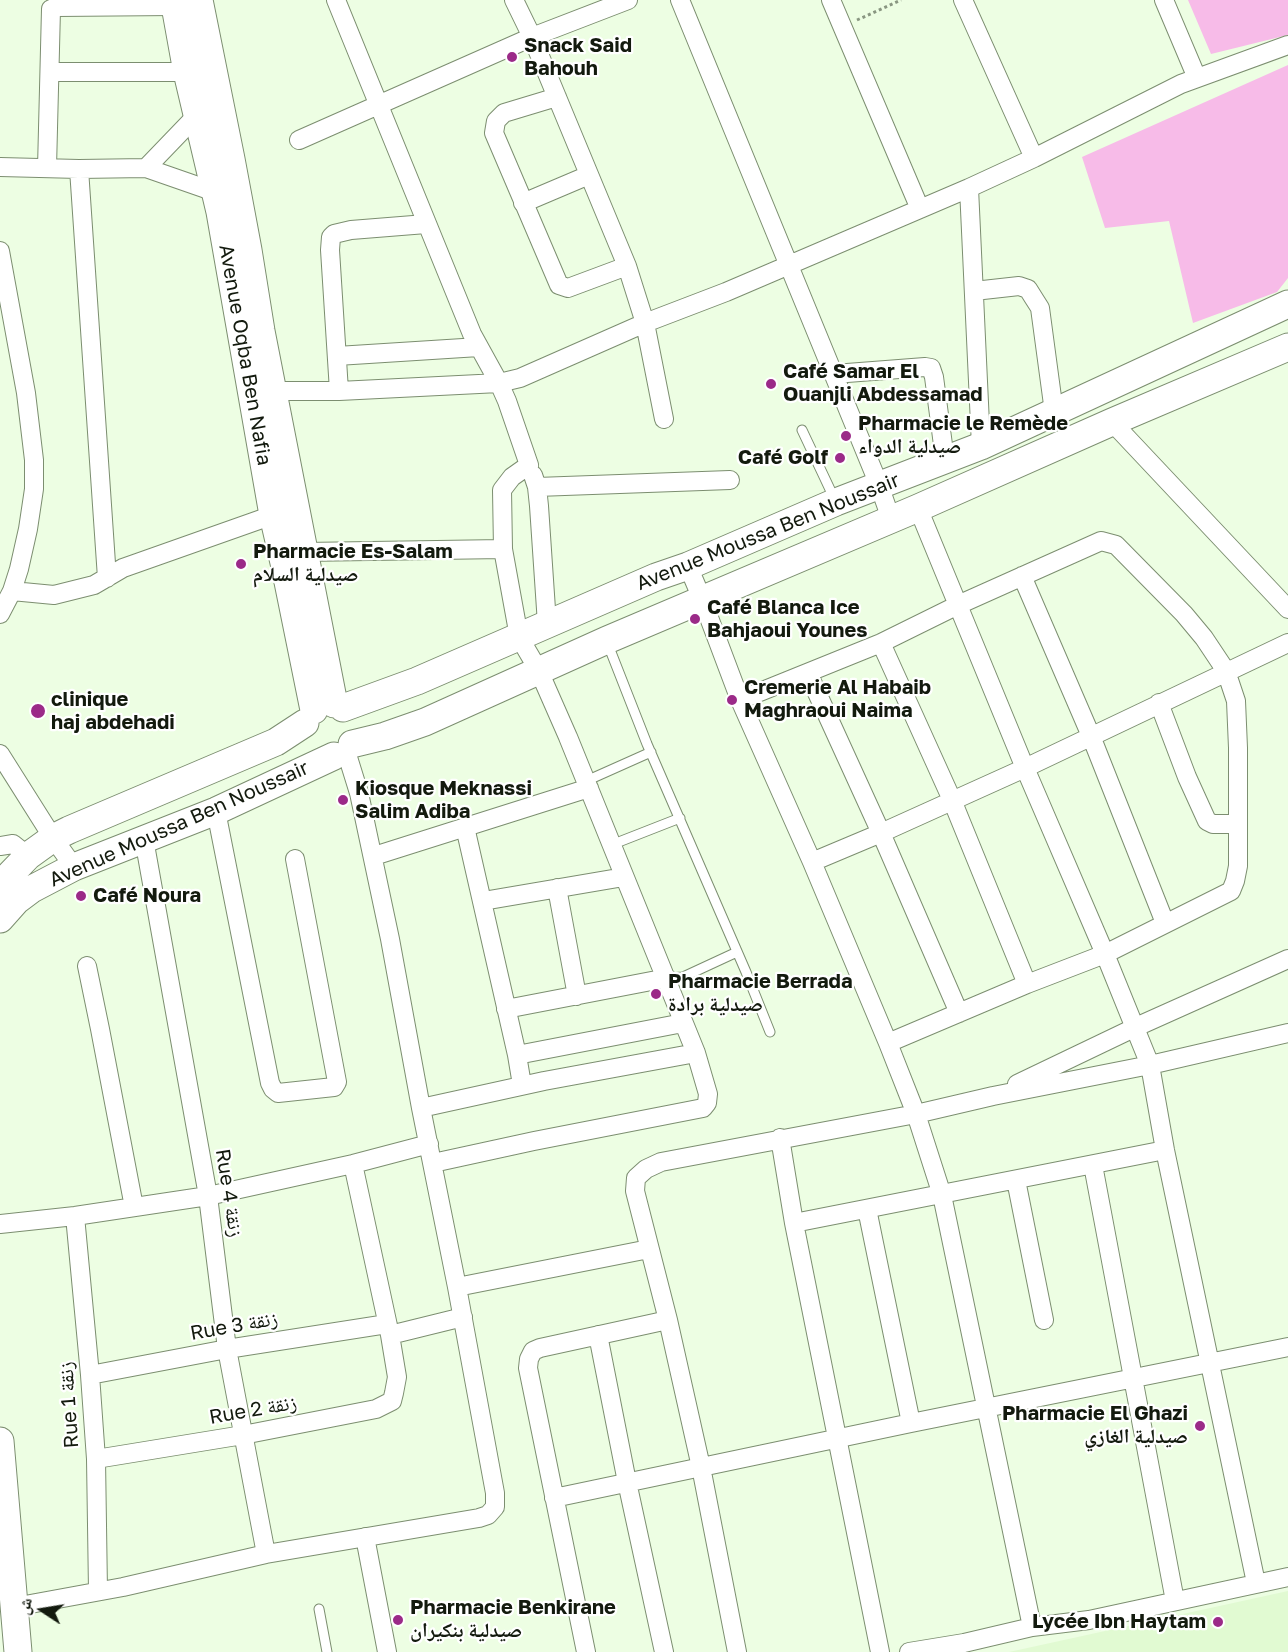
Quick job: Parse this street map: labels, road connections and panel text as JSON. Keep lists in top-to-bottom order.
{
  "streets": {
    "street": [
      "Avenue Oqba Ben Nafia",
      "Avenue Moussa Ben Noussair",
      "Rue 4 زنقة",
      "Rue 3 زنقة",
      "Rue 1 زنقة",
      "Rue 2 زنقة"
    ]
  },
  "crossings": [
    ["Avenue Oqba Ben Nafia", "Avenue Moussa Ben Noussair"],
    ["Avenue Moussa Ben Noussair", "Rue 4 زنقة"],
    ["Rue 4 زنقة", "Rue 3 زنقة"],
    ["Rue 4 زنقة", "Rue 2 زنقة"],
    ["Rue 3 زنقة", "Rue 1 زنقة"],
    ["Rue 3 زنقة", "Rue 2 زنقة"],
    ["Rue 1 زنقة", "Rue 2 زنقة"]
  ],
  "places": [
    "Snack Said Bahouh",
    "Café Samar El Ouanjli Abdessamad",
    "Pharmacie le Remède صيدلية الدواء",
    "Café Golf",
    "Pharmacie Es-Salam صيدلية السلام",
    "Café Blanca Ice Bahjaoui Younes",
    "Cremerie Al Habaib Maghraoui Naima",
    "clinique haj abdehadi",
    "Kiosque Meknassi Salim Adiba",
    "Café Noura",
    "Pharmacie Berrada صيدلية برادة",
    "Pharmacie El Ghazi صيدلية الغازي",
    "Pharmacie Benkirane صيدلية بنكيران",
    "Lycée Ibn Haytam"
  ],
  "north": "left"
}
